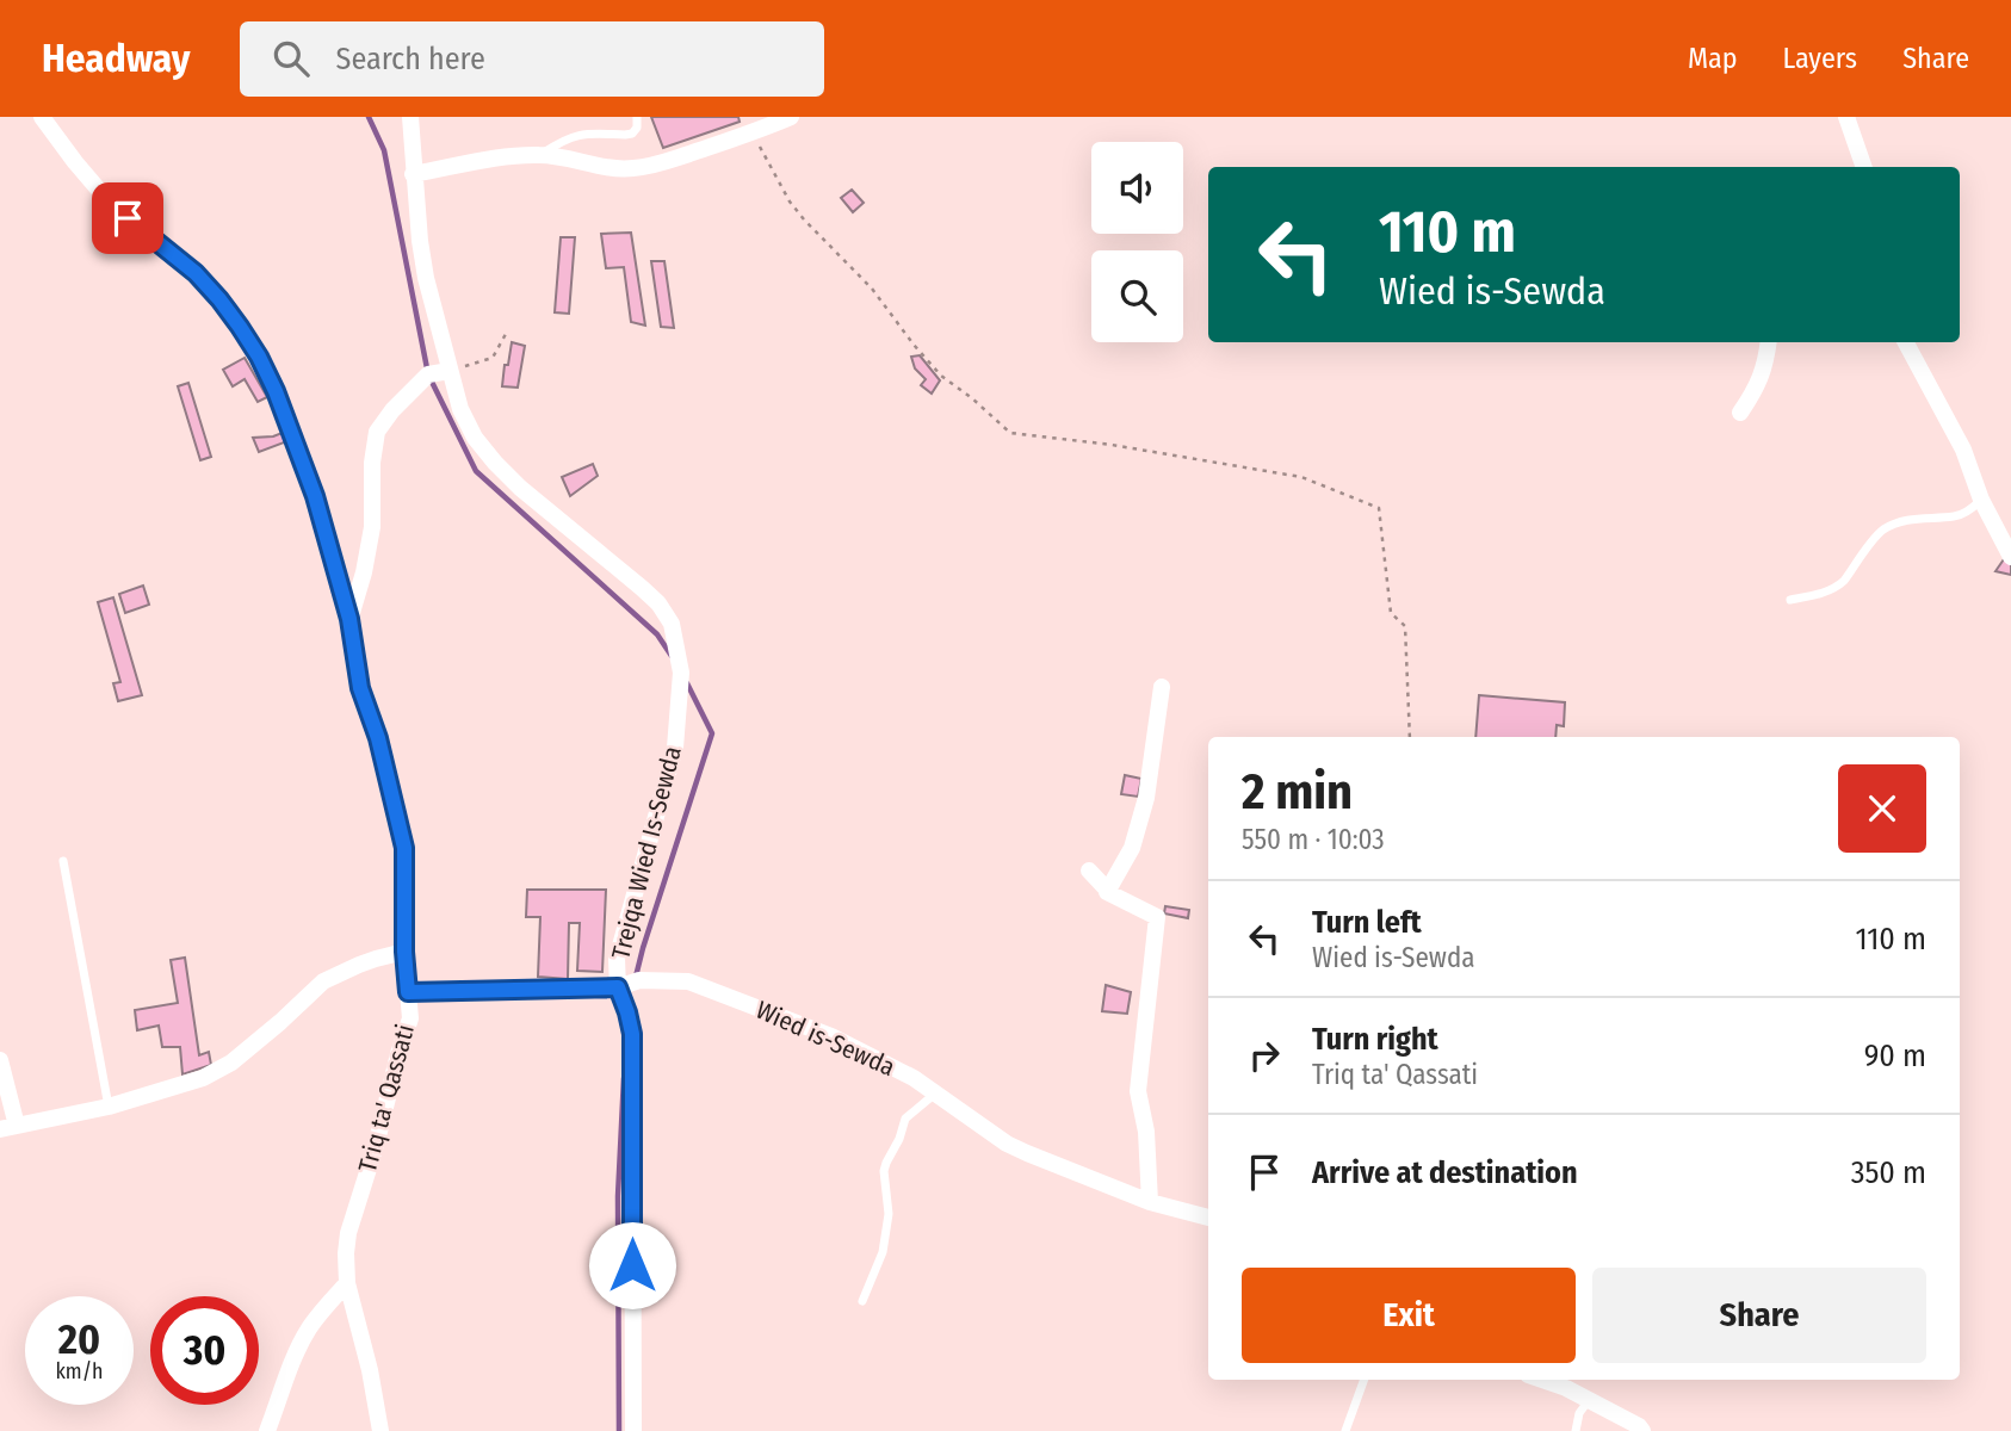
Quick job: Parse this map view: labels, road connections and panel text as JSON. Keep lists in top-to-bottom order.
{
  "streets": {
    "street": ["Trejqa Wied Is-Sewda", "Wied is-Sewda", "Triq ta' Qassati"]
  },
  "crossings": [
    ["Trejqa Wied Is-Sewda", "Wied is-Sewda"],
    ["Wied is-Sewda", "Triq ta' Qassati"]
  ],
  "page": {
    "header": "Headway",
    "search": "Search here",
    "nav": ["Map", "Layers", "Share"],
    "turn": ["110 m", "Wied is-Sewda"],
    "heading": ["2 min", "550 m · 10:03"],
    "list": [
      {
        "name": "Turn left",
        "note": "Wied is-Sewda",
        "value": "110 m"
      },
      {
        "name": "Turn right",
        "note": "Triq ta' Qassati",
        "value": "90 m"
      },
      {
        "name": "Arrive at destination",
        "value": "350 m"
      }
    ],
    "buttons": ["Exit", "Share"],
    "speed": "20 km/h",
    "limit": "30"
  }
}
